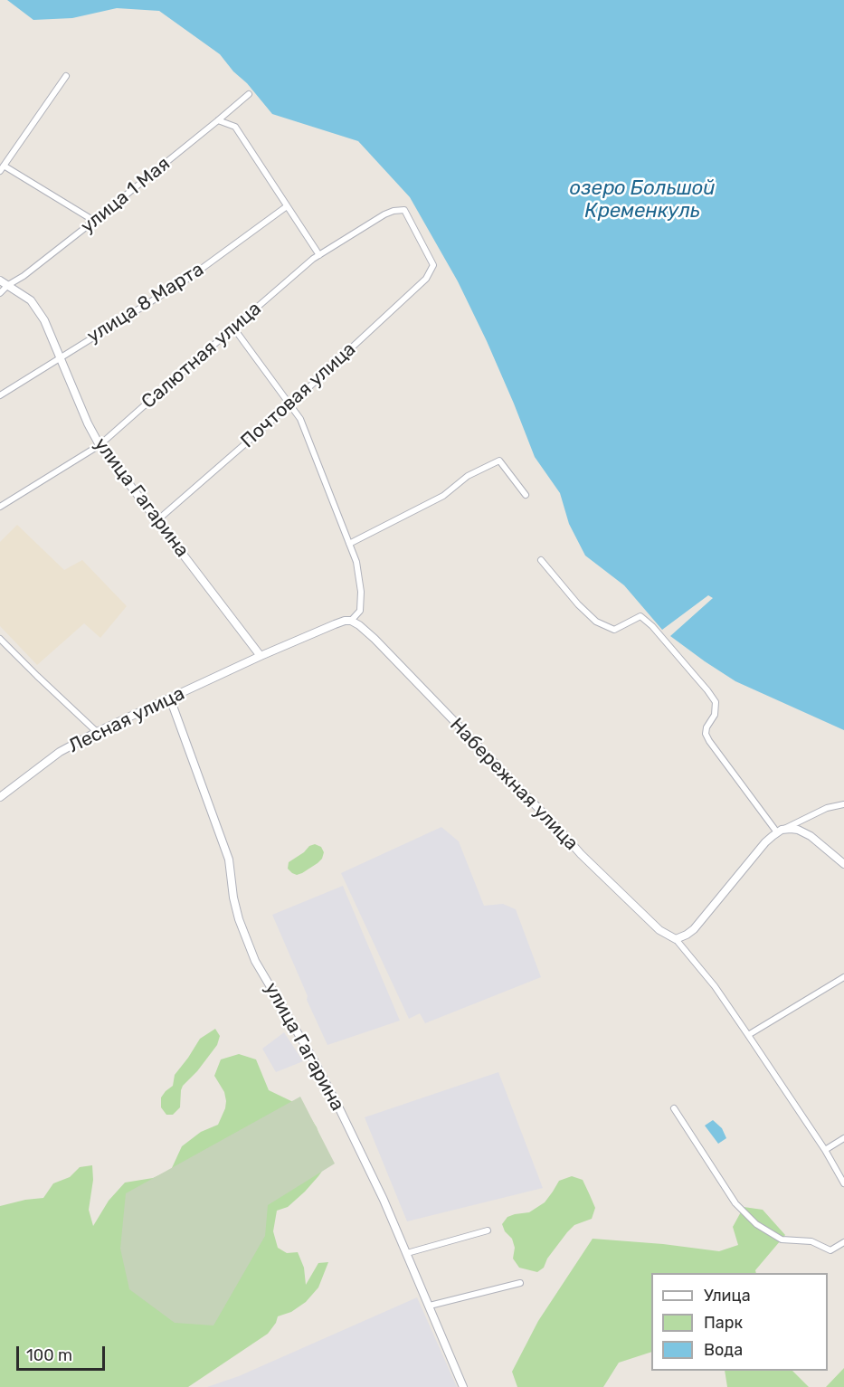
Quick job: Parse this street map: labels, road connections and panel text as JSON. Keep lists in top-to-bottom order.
{
  "streets": {
    "street": [
      "улица 1 Мая",
      "улица 8 Марта",
      "Салютная улица",
      "Почтовая улица",
      "улица Гагарина",
      "Лесная улица",
      "Набережная улица"
    ]
  },
  "crossings": [
    ["улица 1 Мая", "улица Гагарина"],
    ["улица 8 Марта", "улица Гагарина"],
    ["Салютная улица", "Почтовая улица"],
    ["Салютная улица", "улица Гагарина"],
    ["Почтовая улица", "улица Гагарина"],
    ["улица Гагарина", "Лесная улица"]
  ],
  "water": ["озеро Большой Кременкуль"],
  "legend": ["Улица", "Парк", "Вода"],
  "scale_bar": "100 m"
}
